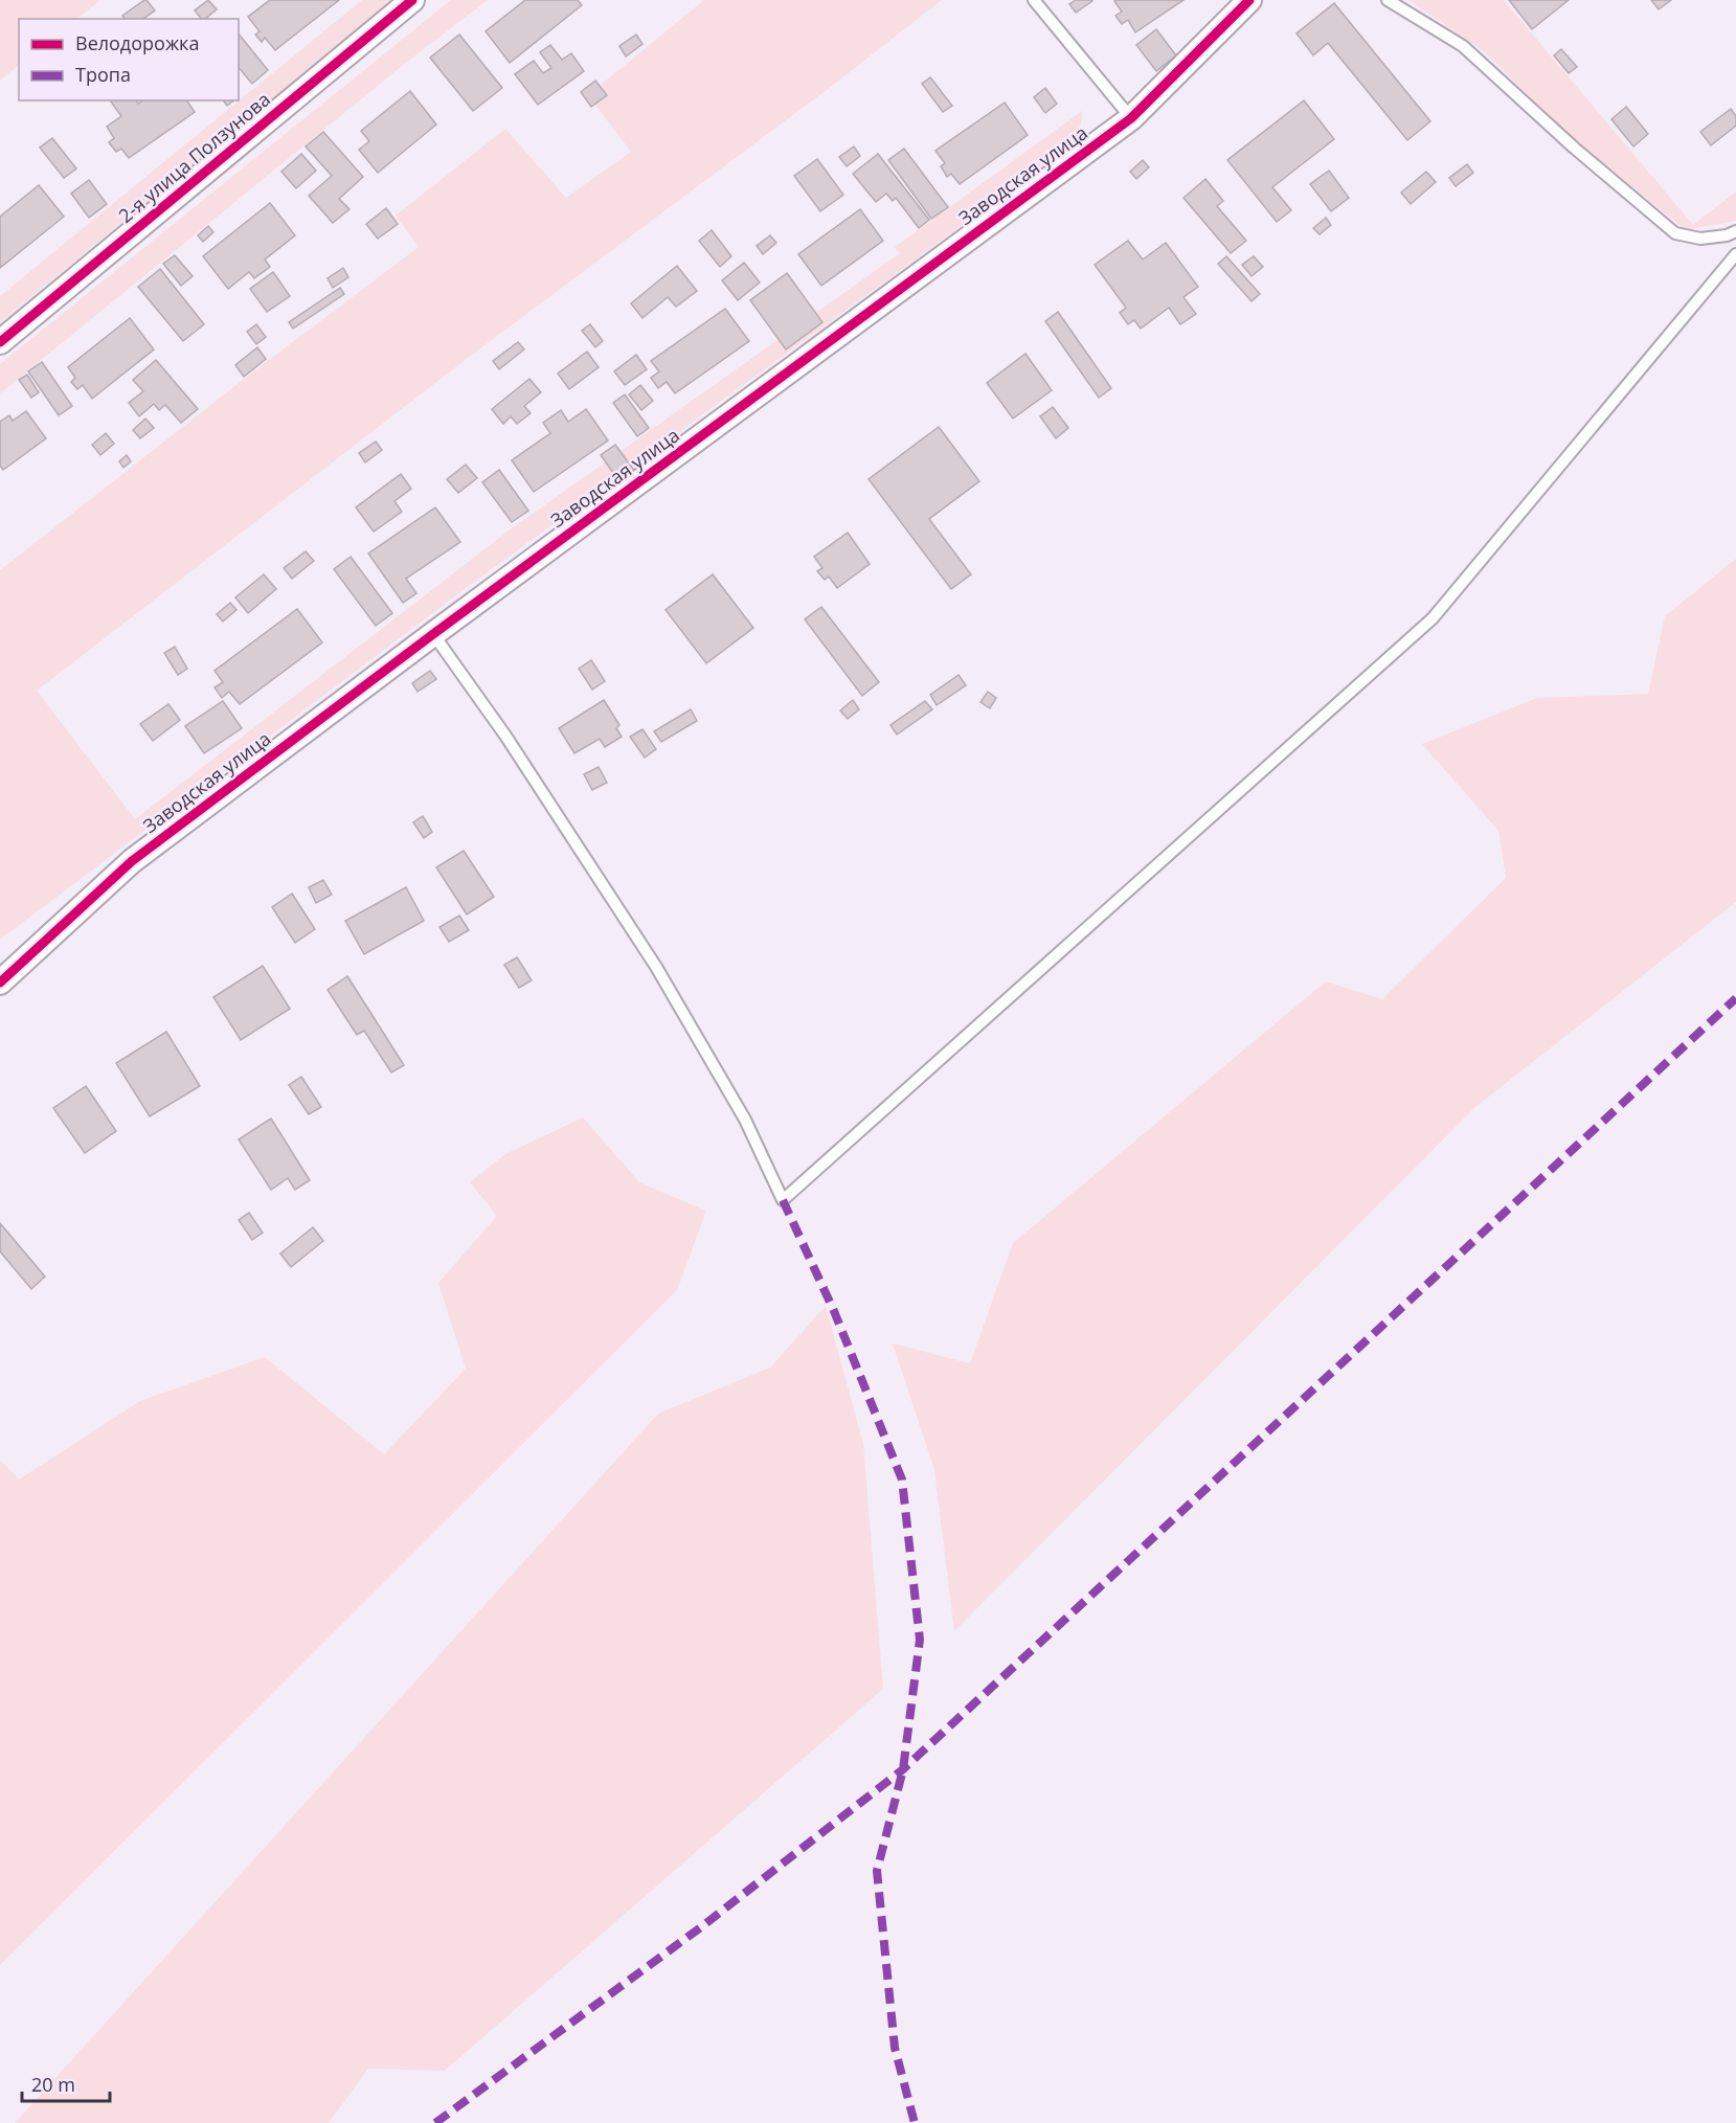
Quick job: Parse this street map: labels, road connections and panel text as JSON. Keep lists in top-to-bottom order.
{
  "streets": {
    "street": ["2-я улица Ползунова", "Заводская улица"]
  },
  "legend": ["Велодорожка", "Тропа"],
  "scale_bar": "20 m"
}
